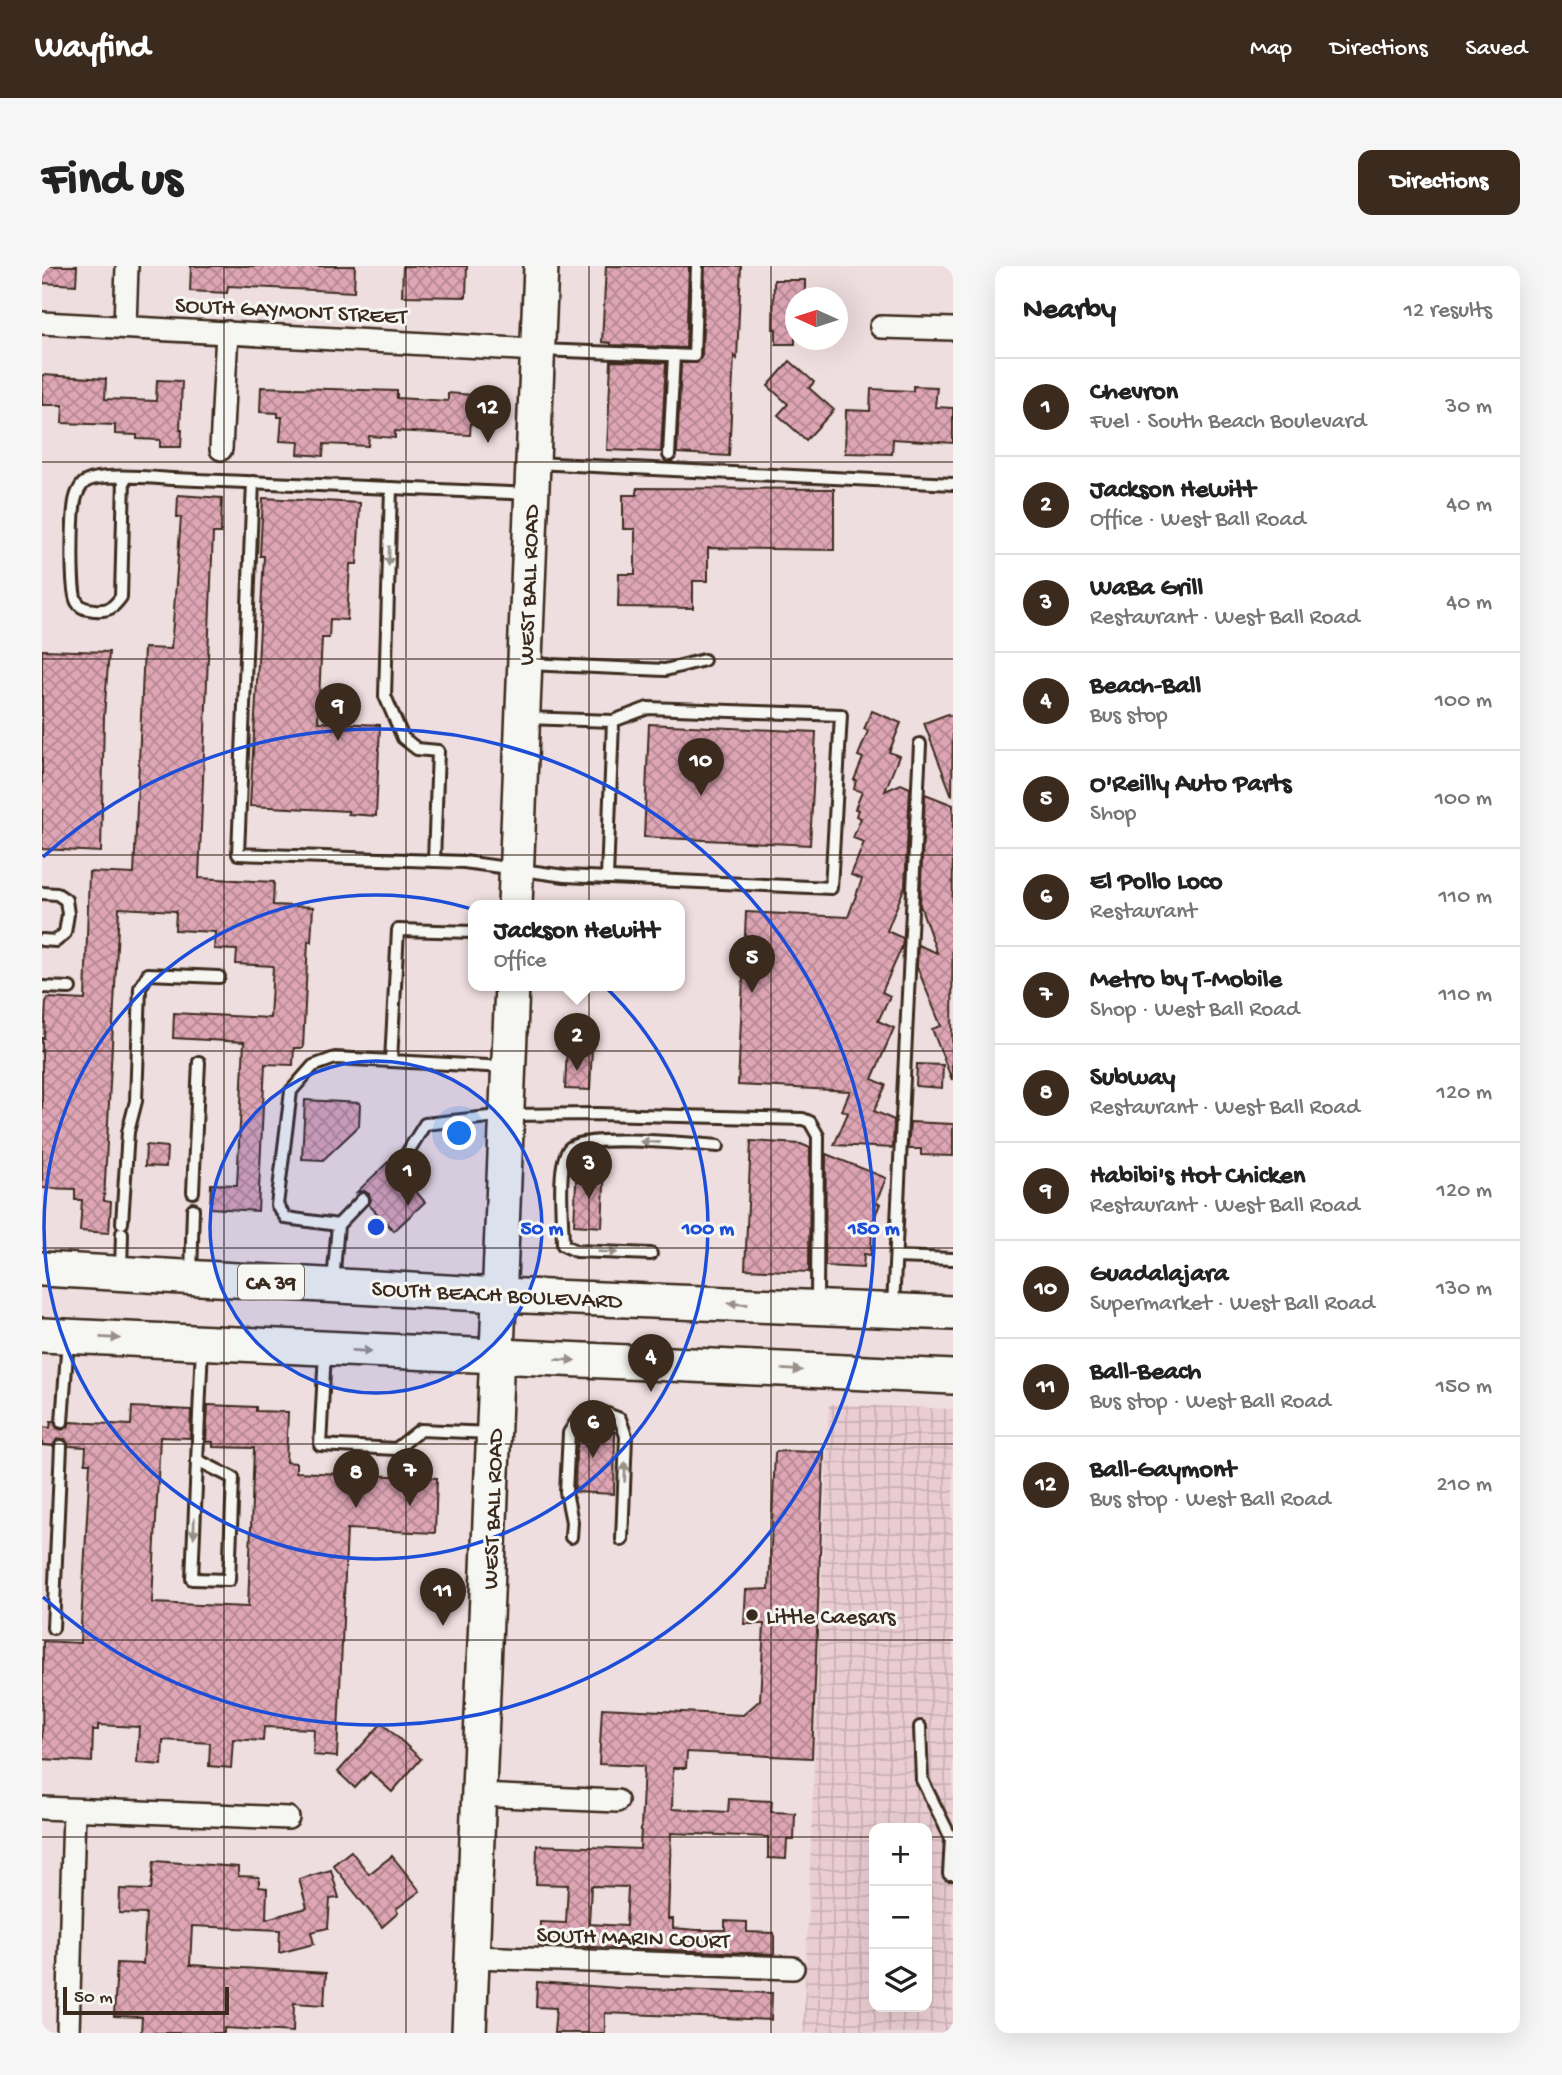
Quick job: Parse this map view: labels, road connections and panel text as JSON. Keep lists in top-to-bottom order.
{
  "streets": {
    "main road": ["WEST BALL ROAD", "CA 39", "SOUTH BEACH BOULEVARD"],
    "street": ["SOUTH GAYMONT STREET", "SOUTH MARIN COURT"]
  },
  "crossings": [
    ["SOUTH GAYMONT STREET", "WEST BALL ROAD"],
    ["WEST BALL ROAD", "SOUTH BEACH BOULEVARD"],
    ["WEST BALL ROAD", "SOUTH MARIN COURT"]
  ],
  "places": ["Little Caesars"],
  "scale_bar": "50 m",
  "north": "left",
  "page": {
    "header": "Wayfind",
    "nav": ["Map", "Directions", "Saved"],
    "buttons": "Directions",
    "title": "Find us",
    "heading": ["Nearby", "12 results"],
    "list": [
      {
        "mark": "1",
        "name": "Chevron",
        "note": "Fuel · South Beach Boulevard",
        "value": "30 m"
      },
      {
        "mark": "2",
        "name": "Jackson Hewitt",
        "note": "Office · West Ball Road",
        "value": "40 m"
      },
      {
        "mark": "3",
        "name": "WaBa Grill",
        "note": "Restaurant · West Ball Road",
        "value": "40 m"
      },
      {
        "mark": "4",
        "name": "Beach-Ball",
        "note": "Bus stop",
        "value": "100 m"
      },
      {
        "mark": "5",
        "name": "O'Reilly Auto Parts",
        "note": "Shop",
        "value": "100 m"
      },
      {
        "mark": "6",
        "name": "El Pollo Loco",
        "note": "Restaurant",
        "value": "110 m"
      },
      {
        "mark": "7",
        "name": "Metro by T-Mobile",
        "note": "Shop · West Ball Road",
        "value": "110 m"
      },
      {
        "mark": "8",
        "name": "Subway",
        "note": "Restaurant · West Ball Road",
        "value": "120 m"
      },
      {
        "mark": "9",
        "name": "Habibi's Hot Chicken",
        "note": "Restaurant · West Ball Road",
        "value": "120 m"
      },
      {
        "mark": "10",
        "name": "Guadalajara",
        "note": "Supermarket · West Ball Road",
        "value": "130 m"
      },
      {
        "mark": "11",
        "name": "Ball-Beach",
        "note": "Bus stop · West Ball Road",
        "value": "150 m"
      },
      {
        "mark": "12",
        "name": "Ball-Gaymont",
        "note": "Bus stop · West Ball Road",
        "value": "210 m"
      }
    ],
    "pins": [
      "12",
      "9",
      "10",
      "5",
      "2",
      "3",
      "1",
      "4",
      "6",
      "7",
      "8",
      "11"
    ],
    "popup": ["Jackson Hewitt", "Office"],
    "map_buttons": ["+", "−"],
    "scale": "50 m"
  },
  "rings": ["50 m", "100 m", "150 m"]
}
